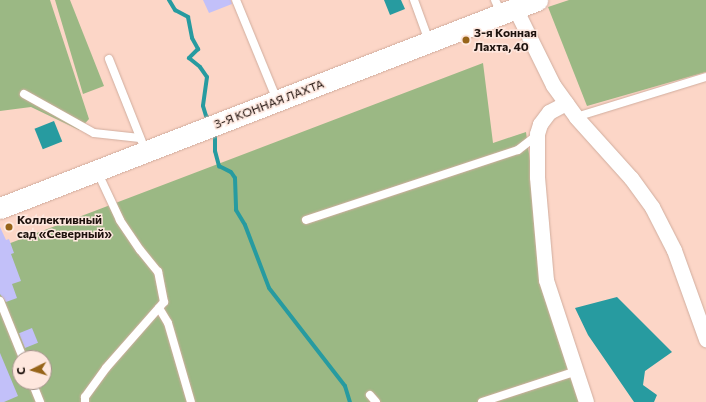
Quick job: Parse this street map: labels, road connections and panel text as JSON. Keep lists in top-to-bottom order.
{
  "streets": {
    "main road": ["3-Я КОННАЯ ЛАХТА"]
  },
  "places": ["3-я Конная Лахта, 40", "Коллективный сад «Северный»"],
  "north": "left"
}
